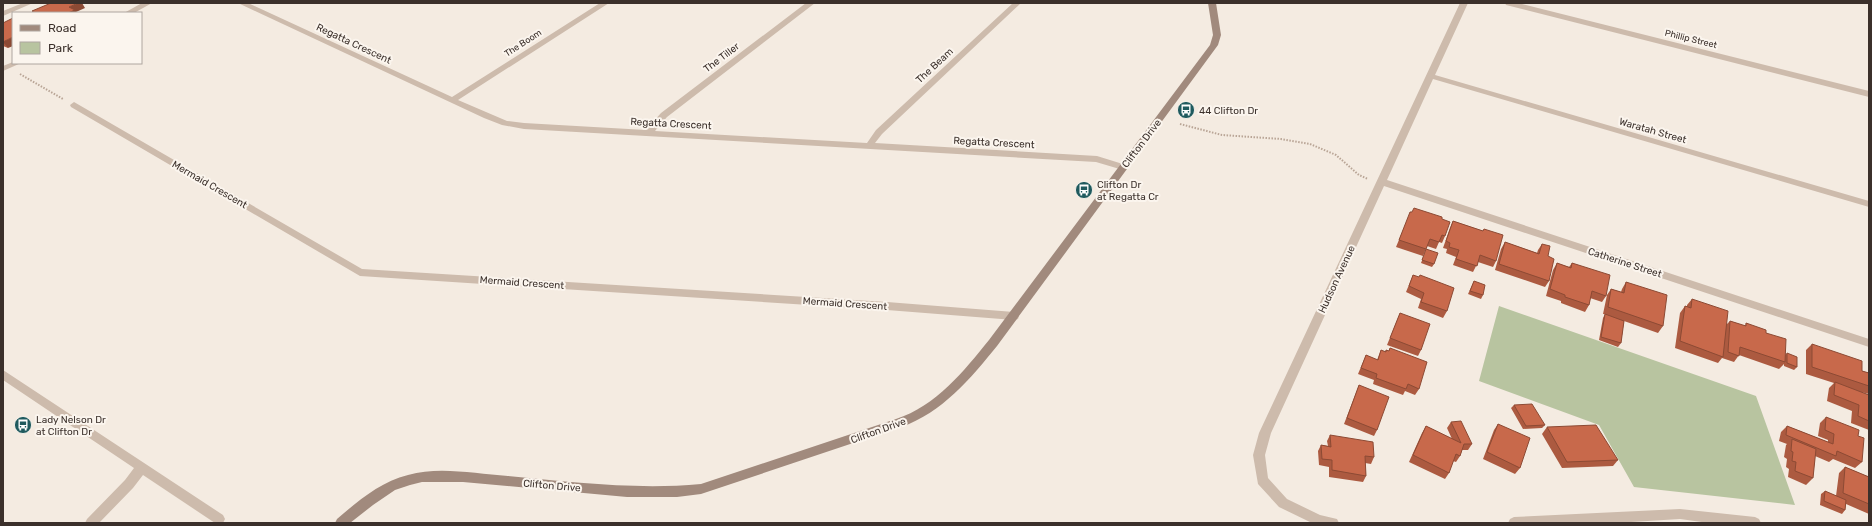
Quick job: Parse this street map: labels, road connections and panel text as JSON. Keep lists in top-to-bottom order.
{
  "streets": {
    "street": [
      "Phillip Street",
      "Regatta Crescent",
      "The Boom",
      "The Tiller",
      "The Beam",
      "Waratah Street",
      "Clifton Drive",
      "Mermaid Crescent",
      "Catherine Street",
      "Hudson Avenue"
    ]
  },
  "crossings": [
    ["Regatta Crescent", "The Boom"],
    ["Regatta Crescent", "The Tiller"],
    ["Regatta Crescent", "The Beam"],
    ["Regatta Crescent", "Clifton Drive"],
    ["Waratah Street", "Hudson Avenue"],
    ["Clifton Drive", "Mermaid Crescent"],
    ["Catherine Street", "Hudson Avenue"]
  ],
  "places": {
    "bus stop": ["44 Clifton Dr", "Clifton Dr at Regatta Cr", "Lady Nelson Dr at Clifton Dr"]
  },
  "legend": ["Road", "Park"]
}
